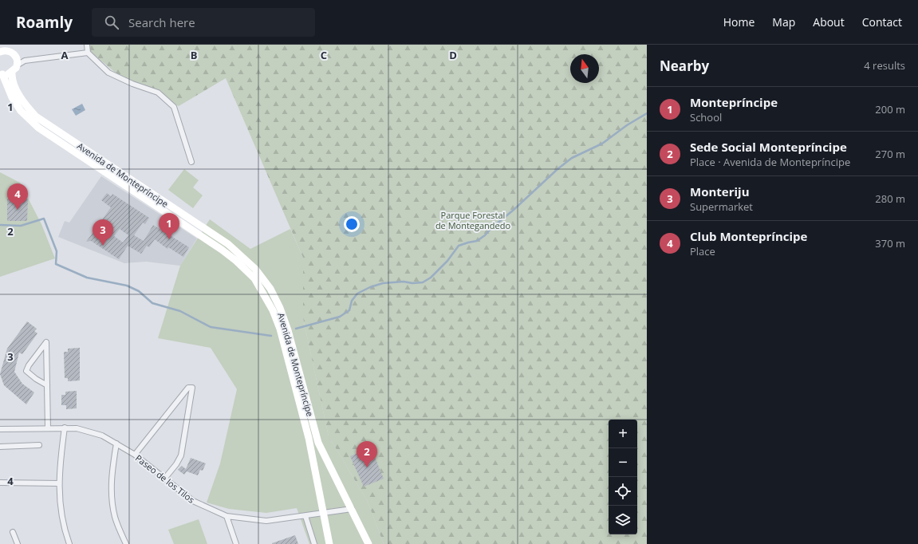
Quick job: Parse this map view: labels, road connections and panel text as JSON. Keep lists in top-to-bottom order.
{
  "streets": {
    "street": ["Avenida de Montepríncipe", "Paseo de los Tilos"]
  },
  "crossings": [
    ["Avenida de Montepríncipe", "Paseo de los Tilos"]
  ],
  "parks": ["Parque Forestal de Montegandedo"],
  "north": "top",
  "page": {
    "header": "Roamly",
    "search": "Search here",
    "nav": [
      "Home",
      "Map",
      "About",
      "Contact"
    ],
    "heading": ["Nearby", "4 results"],
    "list": [
      {
        "mark": "1",
        "name": "Montepríncipe",
        "note": "School",
        "value": "200 m"
      },
      {
        "mark": "2",
        "name": "Sede Social Montepríncipe",
        "note": "Place · Avenida de Montepríncipe",
        "value": "270 m"
      },
      {
        "mark": "3",
        "name": "Monteriju",
        "note": "Supermarket",
        "value": "280 m"
      },
      {
        "mark": "4",
        "name": "Club Montepríncipe",
        "note": "Place",
        "value": "370 m"
      }
    ],
    "pins": [
      "4",
      "1",
      "3",
      "2"
    ],
    "map_buttons": ["+", "−"]
  },
  "grid": {
    "columns": [
      "A",
      "B",
      "C",
      "D"
    ],
    "rows": [
      "1",
      "2",
      "3",
      "4"
    ]
  }
}
